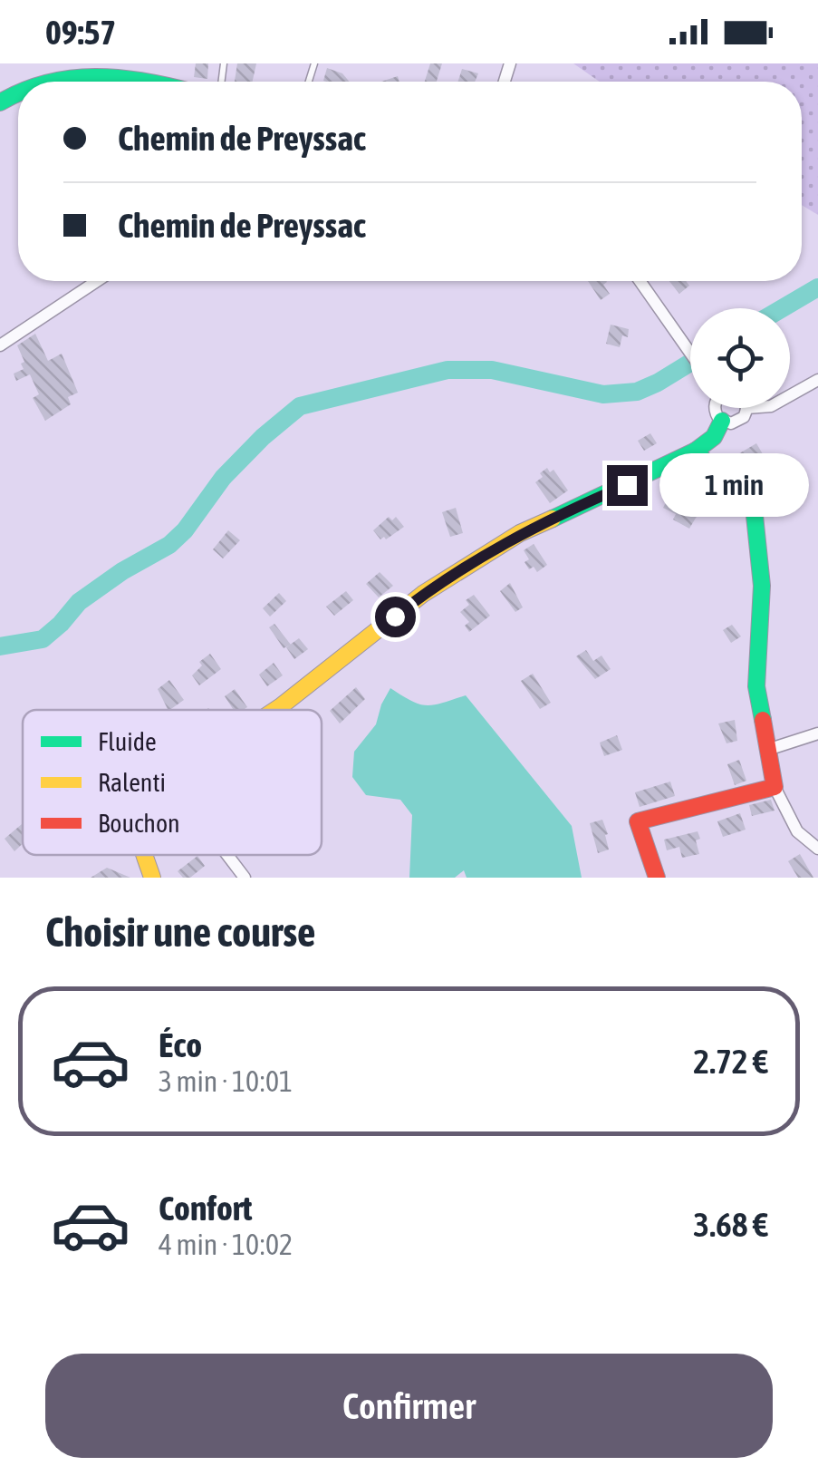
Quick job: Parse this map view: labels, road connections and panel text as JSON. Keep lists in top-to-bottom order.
{
  "legend": ["Fluide", "Ralenti", "Bouchon"],
  "page": {
    "status": "09:57",
    "banner": ["Chemin de Preyssac", "Chemin de Preyssac"],
    "bubble": "1 min",
    "heading": "Choisir une course",
    "list": [
      {
        "name": "Éco",
        "note": "3 min · 10:01",
        "value": "2.72 €"
      },
      {
        "name": "Confort",
        "note": "4 min · 10:02",
        "value": "3.68 €"
      }
    ],
    "buttons": "Confirmer"
  }
}
